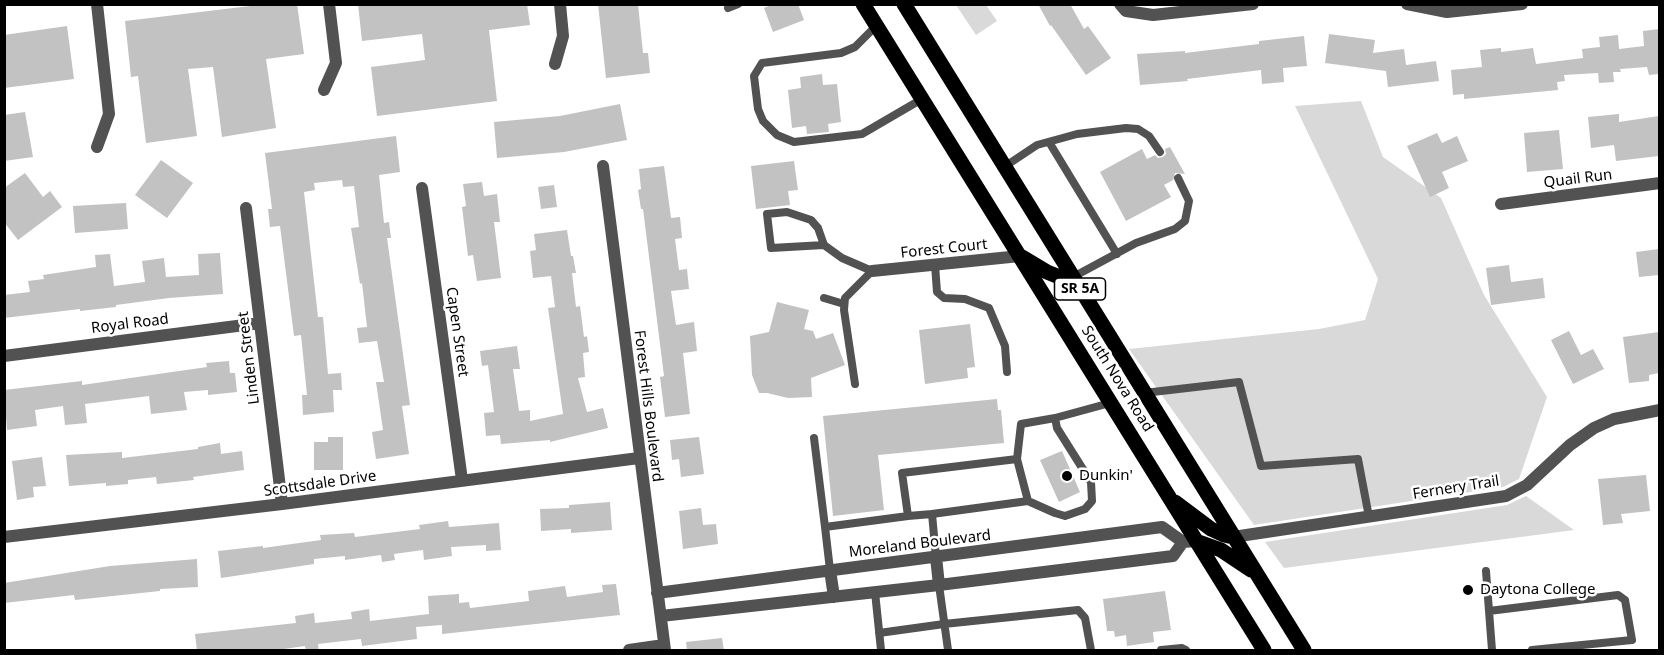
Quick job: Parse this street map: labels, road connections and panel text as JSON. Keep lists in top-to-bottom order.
{
  "streets": {
    "main road": ["SR 5A", "South Nova Road"],
    "street": [
      "Quail Run",
      "Forest Court",
      "Royal Road",
      "Capen Street",
      "Linden Street",
      "Forest Hills Boulevard",
      "Scottsdale Drive",
      "Fernery Trail",
      "Moreland Boulevard"
    ]
  },
  "crossings": [
    ["Forest Court", "South Nova Road"],
    ["Royal Road", "Linden Street"],
    ["Capen Street", "Scottsdale Drive"],
    ["Linden Street", "Scottsdale Drive"],
    ["South Nova Road", "Fernery Trail"],
    ["South Nova Road", "Moreland Boulevard"],
    ["Forest Hills Boulevard", "Scottsdale Drive"],
    ["Forest Hills Boulevard", "Moreland Boulevard"]
  ],
  "places": ["Dunkin'", "Daytona College"]
}
